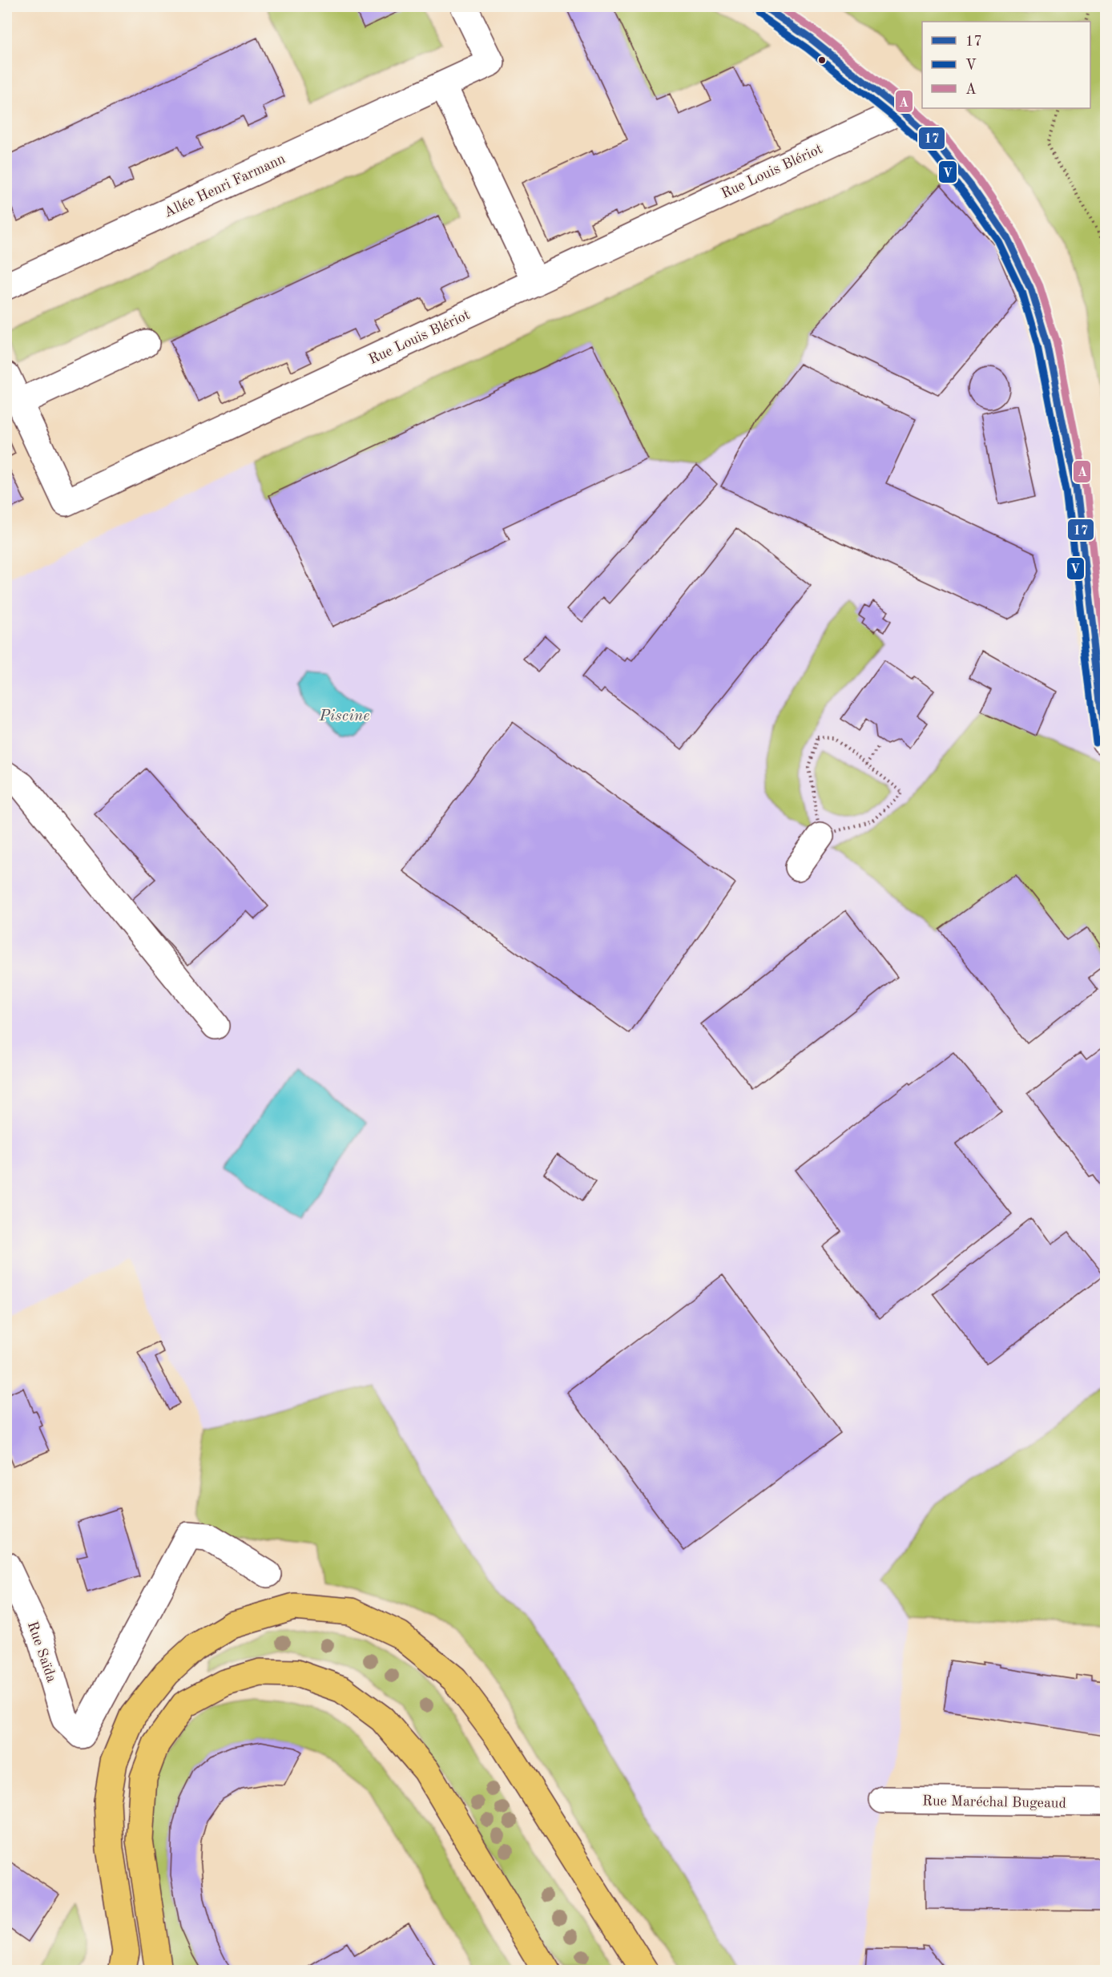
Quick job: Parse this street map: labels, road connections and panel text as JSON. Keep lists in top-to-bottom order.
{
  "streets": {
    "street": [
      "Rue Louis Blériot",
      "Allée Henri Farmann",
      "Rue Saïda",
      "Rue Maréchal Bugeaud"
    ]
  },
  "water": ["Piscine"],
  "lines": ["transit line 17", "transit line A", "transit line V"],
  "legend": ["17", "V", "A"]
}
